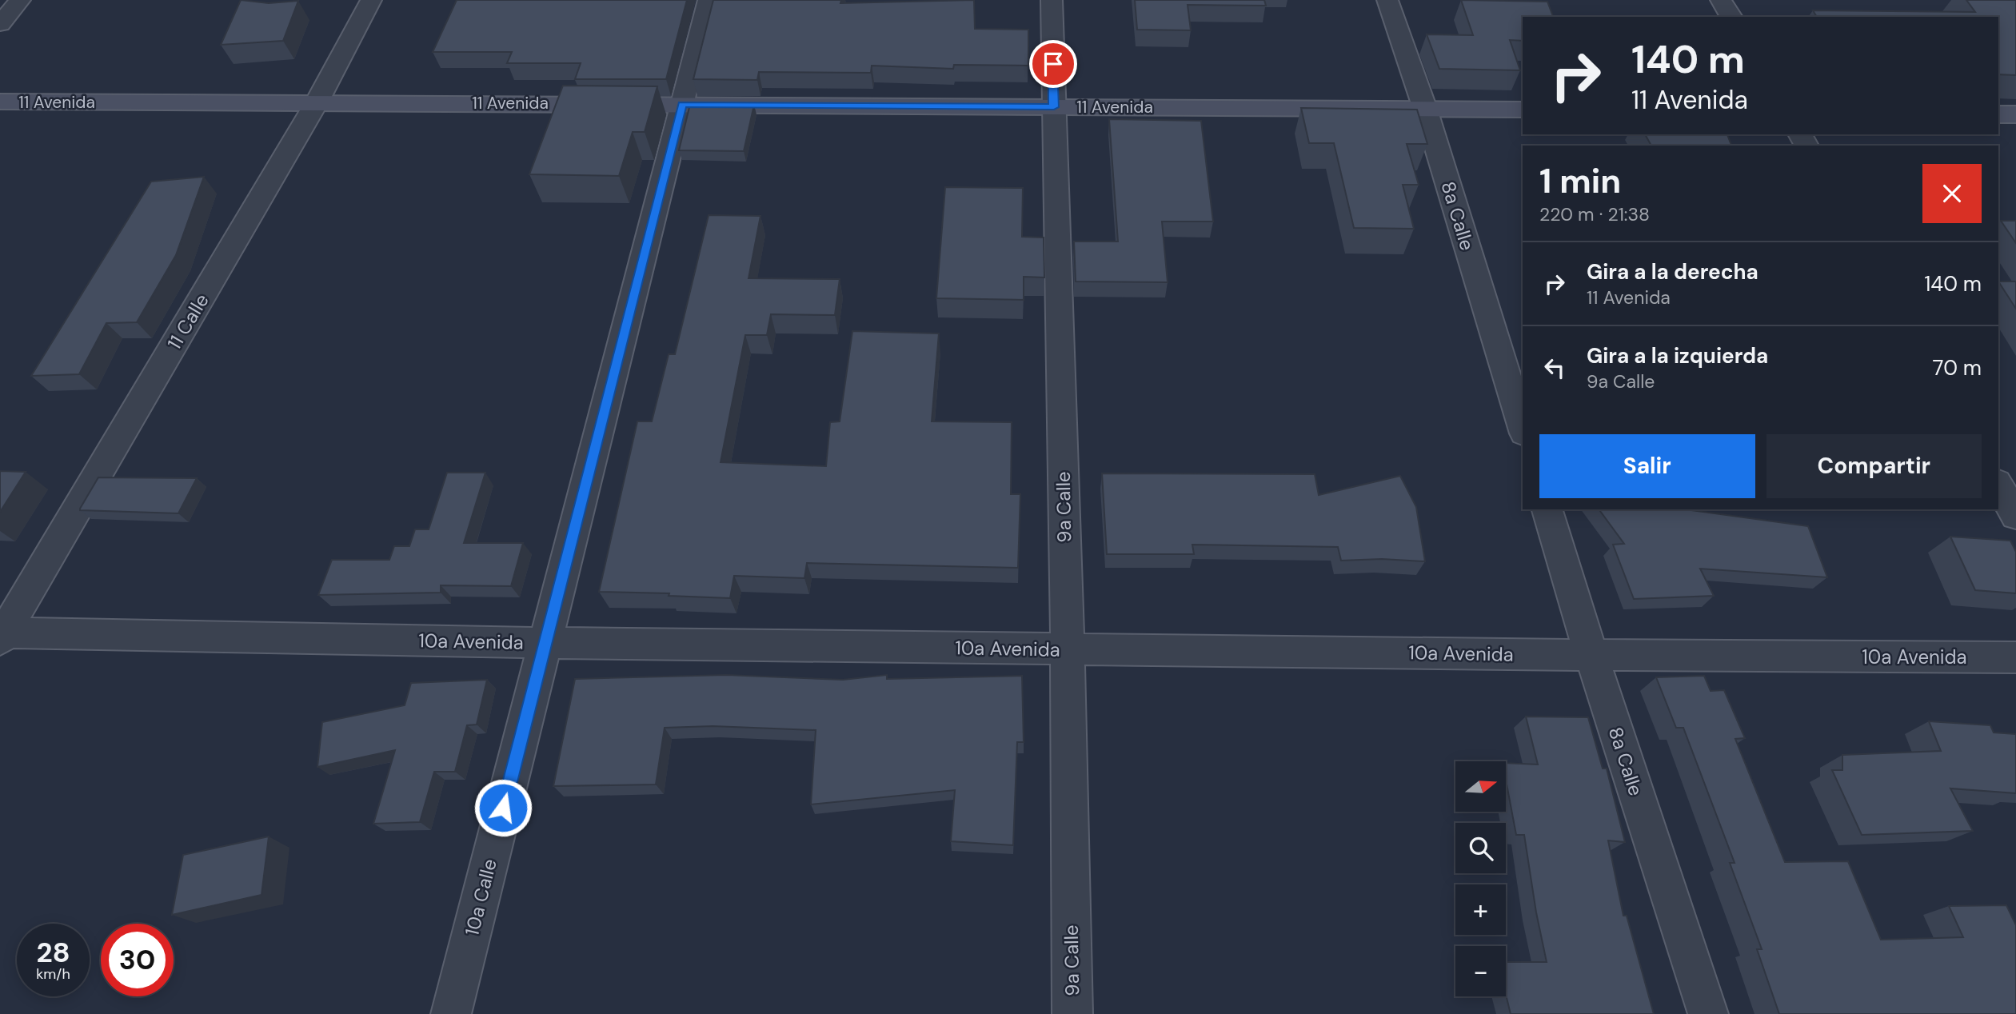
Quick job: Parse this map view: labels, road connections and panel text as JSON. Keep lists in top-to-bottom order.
{
  "streets": {
    "street": [
      "11 Avenida",
      "8a Calle",
      "11 Calle",
      "9a Calle",
      "10a Avenida",
      "10a Calle"
    ]
  },
  "crossings": [
    ["11 Avenida", "8a Calle"],
    ["11 Avenida", "11 Calle"],
    ["11 Avenida", "9a Calle"],
    ["11 Avenida", "10a Calle"],
    ["8a Calle", "10a Avenida"],
    ["11 Calle", "10a Avenida"],
    ["9a Calle", "10a Avenida"],
    ["10a Avenida", "10a Calle"]
  ],
  "north": "right",
  "page": {
    "turn": ["140 m", "11 Avenida"],
    "heading": ["1 min", "220 m · 21:38"],
    "list": [
      {
        "name": "Gira a la derecha",
        "note": "11 Avenida",
        "value": "140 m"
      },
      {
        "name": "Gira a la izquierda",
        "note": "9a Calle",
        "value": "70 m"
      }
    ],
    "buttons": ["Salir", "Compartir"],
    "map_buttons": ["+", "−"],
    "speed": "28 km/h",
    "limit": "30"
  }
}
